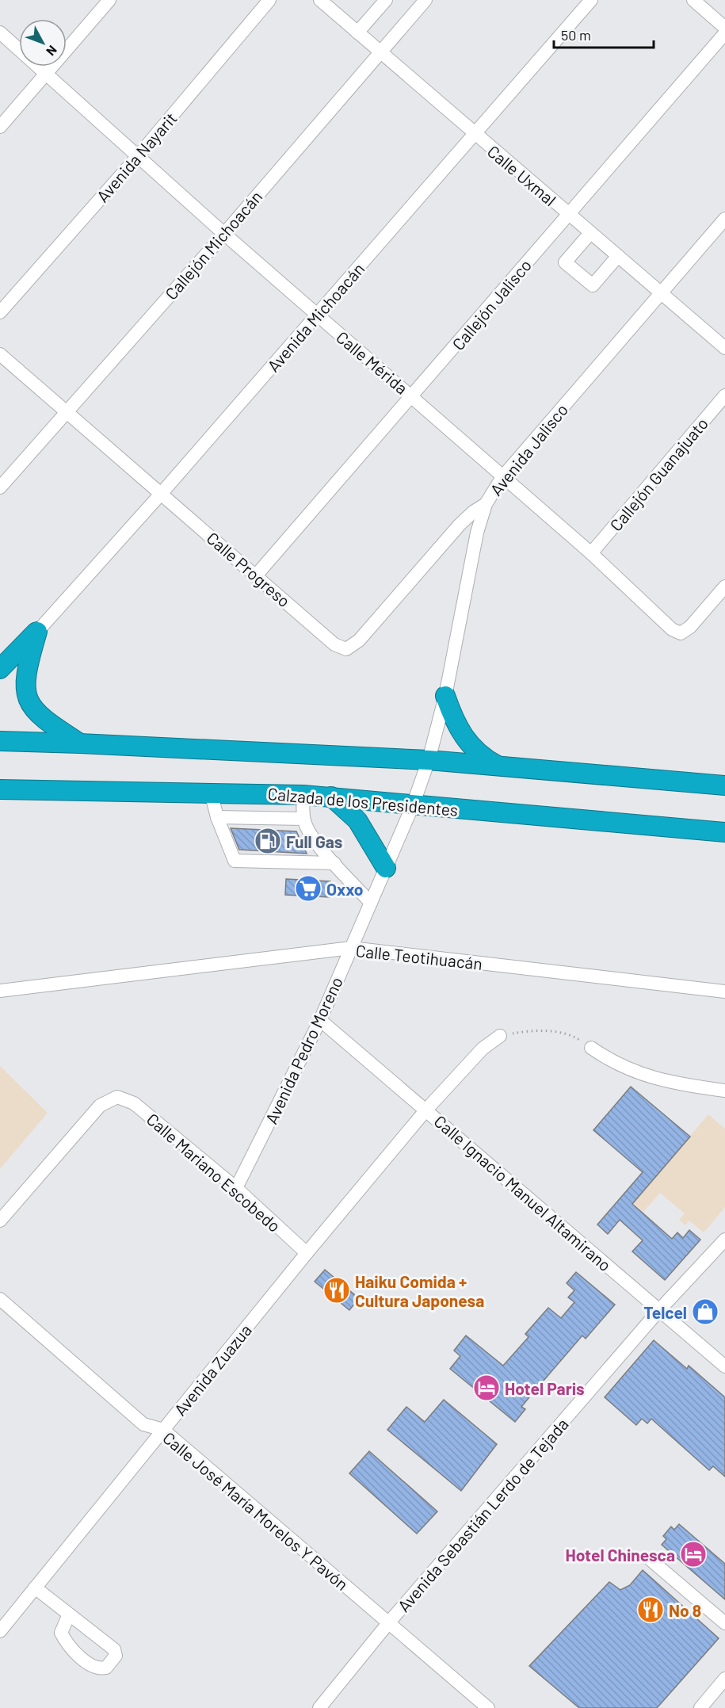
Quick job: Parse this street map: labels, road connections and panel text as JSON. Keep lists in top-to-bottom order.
{
  "streets": {
    "highway": ["Calzada de los Presidentes"],
    "street": [
      "Avenida Nayarit",
      "Calle Uxmal",
      "Callejón Michoacán",
      "Callejón Jalisco",
      "Avenida Michoacán",
      "Calle Mérida",
      "Avenida Jalisco",
      "Callejón Guanajuato",
      "Calle Progreso",
      "Calle Teotihuacán",
      "Avenida Pedro Moreno",
      "Calle Mariano Escobedo",
      "Calle Ignacio Manuel Altamirano",
      "Avenida Zuazua",
      "Calle José María Morelos Y Pavón",
      "Avenida Sebastián Lerdo de Tejada"
    ]
  },
  "crossings": [
    ["Avenida Nayarit", "Calle Mérida"],
    ["Calle Uxmal", "Callejón Michoacán"],
    ["Calle Uxmal", "Callejón Jalisco"],
    ["Calle Uxmal", "Avenida Michoacán"],
    ["Calle Uxmal", "Avenida Jalisco"],
    ["Callejón Michoacán", "Calle Mérida"],
    ["Callejón Michoacán", "Calle Progreso"],
    ["Callejón Jalisco", "Calle Mérida"],
    ["Callejón Jalisco", "Calle Progreso"],
    ["Avenida Michoacán", "Calle Mérida"],
    ["Avenida Michoacán", "Calle Progreso"],
    ["Calle Mérida", "Avenida Jalisco"],
    ["Calle Mérida", "Callejón Guanajuato"],
    ["Avenida Jalisco", "Calle Progreso"],
    ["Avenida Jalisco", "Calzada de los Presidentes"],
    ["Avenida Jalisco", "Avenida Pedro Moreno"],
    ["Calzada de los Presidentes", "Avenida Pedro Moreno"],
    ["Calle Teotihuacán", "Avenida Pedro Moreno"],
    ["Avenida Pedro Moreno", "Calle Mariano Escobedo"],
    ["Avenida Pedro Moreno", "Calle Ignacio Manuel Altamirano"],
    ["Calle Mariano Escobedo", "Avenida Zuazua"],
    ["Calle Ignacio Manuel Altamirano", "Avenida Zuazua"],
    ["Calle Ignacio Manuel Altamirano", "Avenida Sebastián Lerdo de Tejada"],
    ["Avenida Zuazua", "Calle José María Morelos Y Pavón"],
    ["Calle José María Morelos Y Pavón", "Avenida Sebastián Lerdo de Tejada"]
  ],
  "places": {
    "fuel station": ["Full Gas"],
    "supermarket": ["Oxxo"],
    "restaurant": ["Haiku Comida + Cultura Japonesa", "No 8"],
    "shop": ["Telcel"],
    "hotel": ["Hotel Paris", "Hotel Chinesca"]
  },
  "scale_bar": "50 m",
  "north": "bottom right"
}
